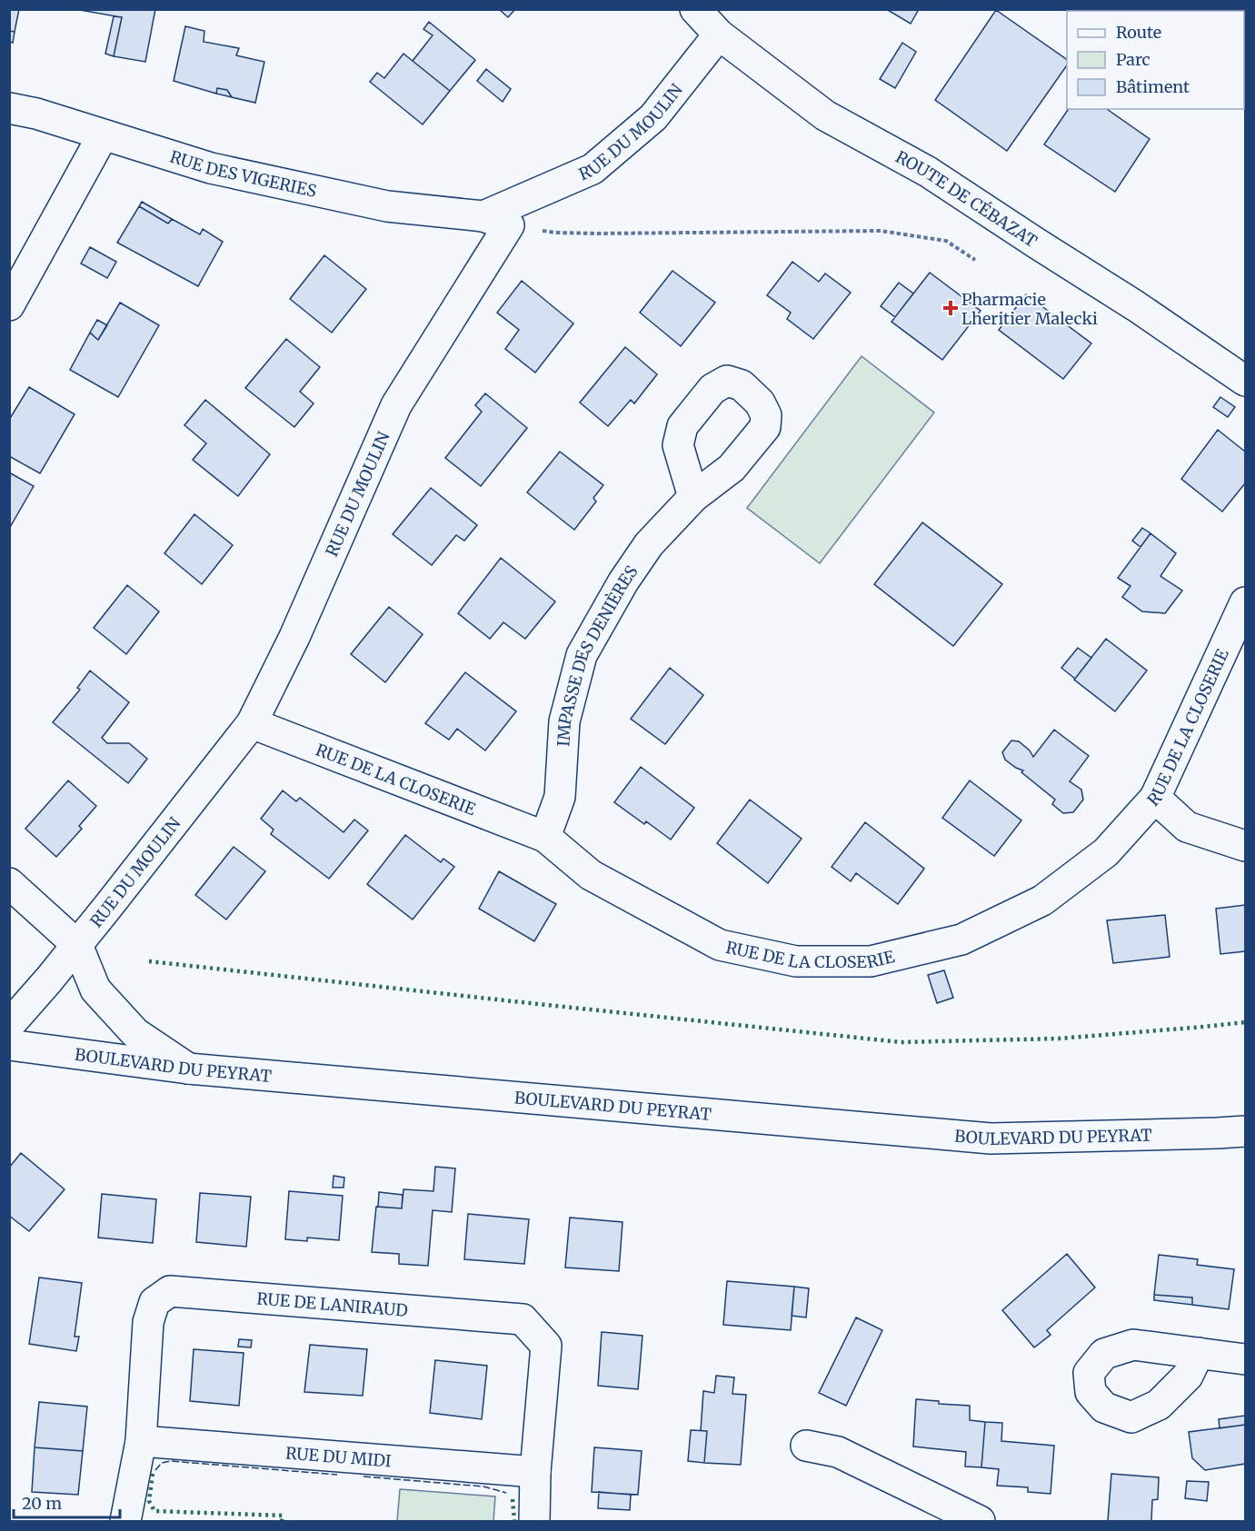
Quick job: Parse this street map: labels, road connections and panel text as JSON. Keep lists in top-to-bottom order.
{
  "streets": {
    "street": [
      "RUE DU MOULIN",
      "RUE DES VIGERIES",
      "ROUTE DE CÉBAZAT",
      "IMPASSE DES DENIÈRES",
      "RUE DE LA CLOSERIE",
      "BOULEVARD DU PEYRAT",
      "RUE DE LANIRAUD",
      "RUE DU MIDI"
    ]
  },
  "crossings": [
    ["RUE DU MOULIN", "RUE DES VIGERIES"],
    ["RUE DU MOULIN", "ROUTE DE CÉBAZAT"],
    ["RUE DU MOULIN", "RUE DE LA CLOSERIE"],
    ["IMPASSE DES DENIÈRES", "RUE DE LA CLOSERIE"],
    ["RUE DE LANIRAUD", "RUE DU MIDI"]
  ],
  "places": {
    "health": ["Pharmacie Lheritier Malecki"]
  },
  "legend": ["Route", "Parc", "Bâtiment"],
  "scale_bar": "20 m"
}
